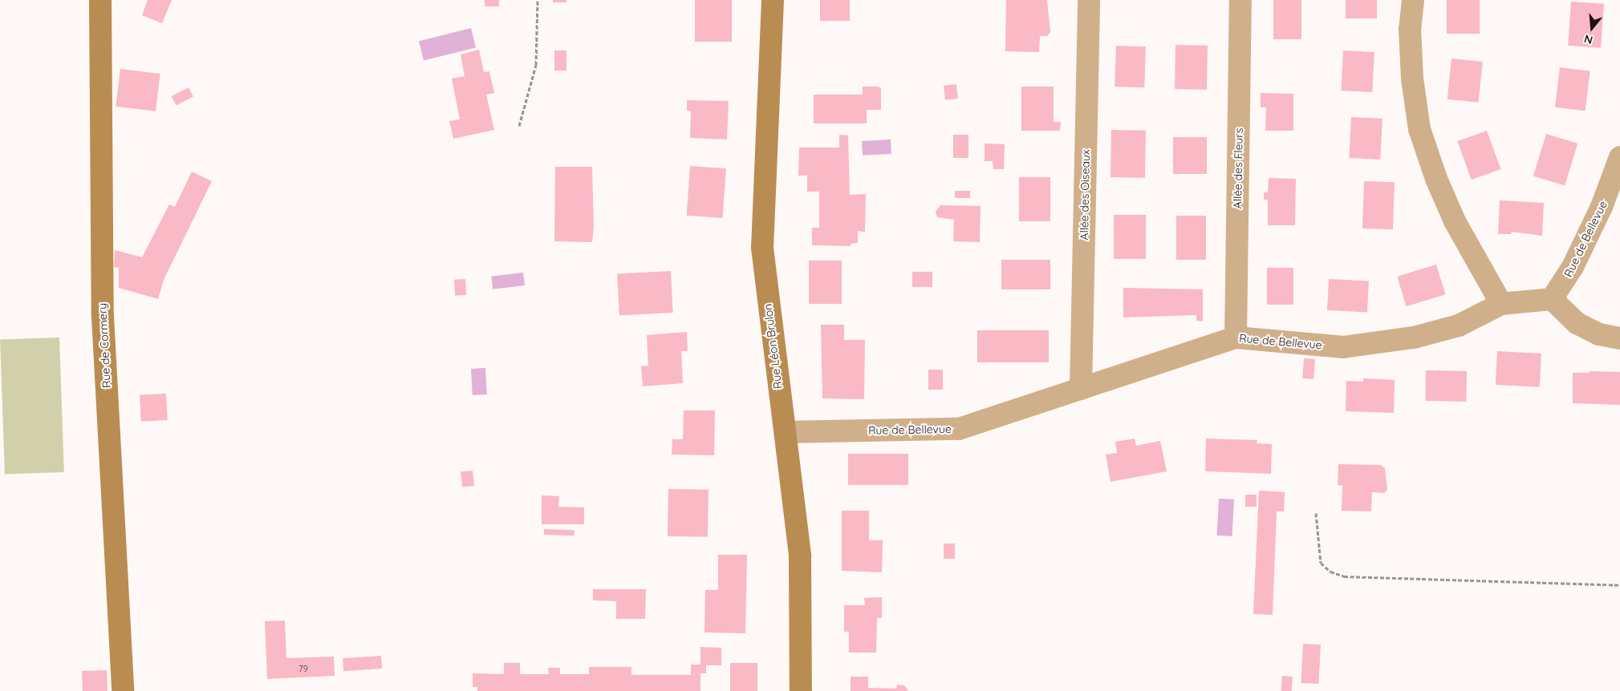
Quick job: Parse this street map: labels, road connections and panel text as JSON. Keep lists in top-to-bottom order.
{
  "streets": {
    "street": [
      "Allée des Fleurs",
      "Allée des Oiseaux",
      "Rue de Bellevue",
      "Rue de Cormery",
      "Rue Léon Brulon"
    ]
  },
  "crossings": [
    ["Allée des Fleurs", "Rue de Bellevue"],
    ["Allée des Oiseaux", "Rue de Bellevue"],
    ["Rue de Bellevue", "Rue Léon Brulon"]
  ],
  "house_numbers": ["79"],
  "north": "bottom"
}
